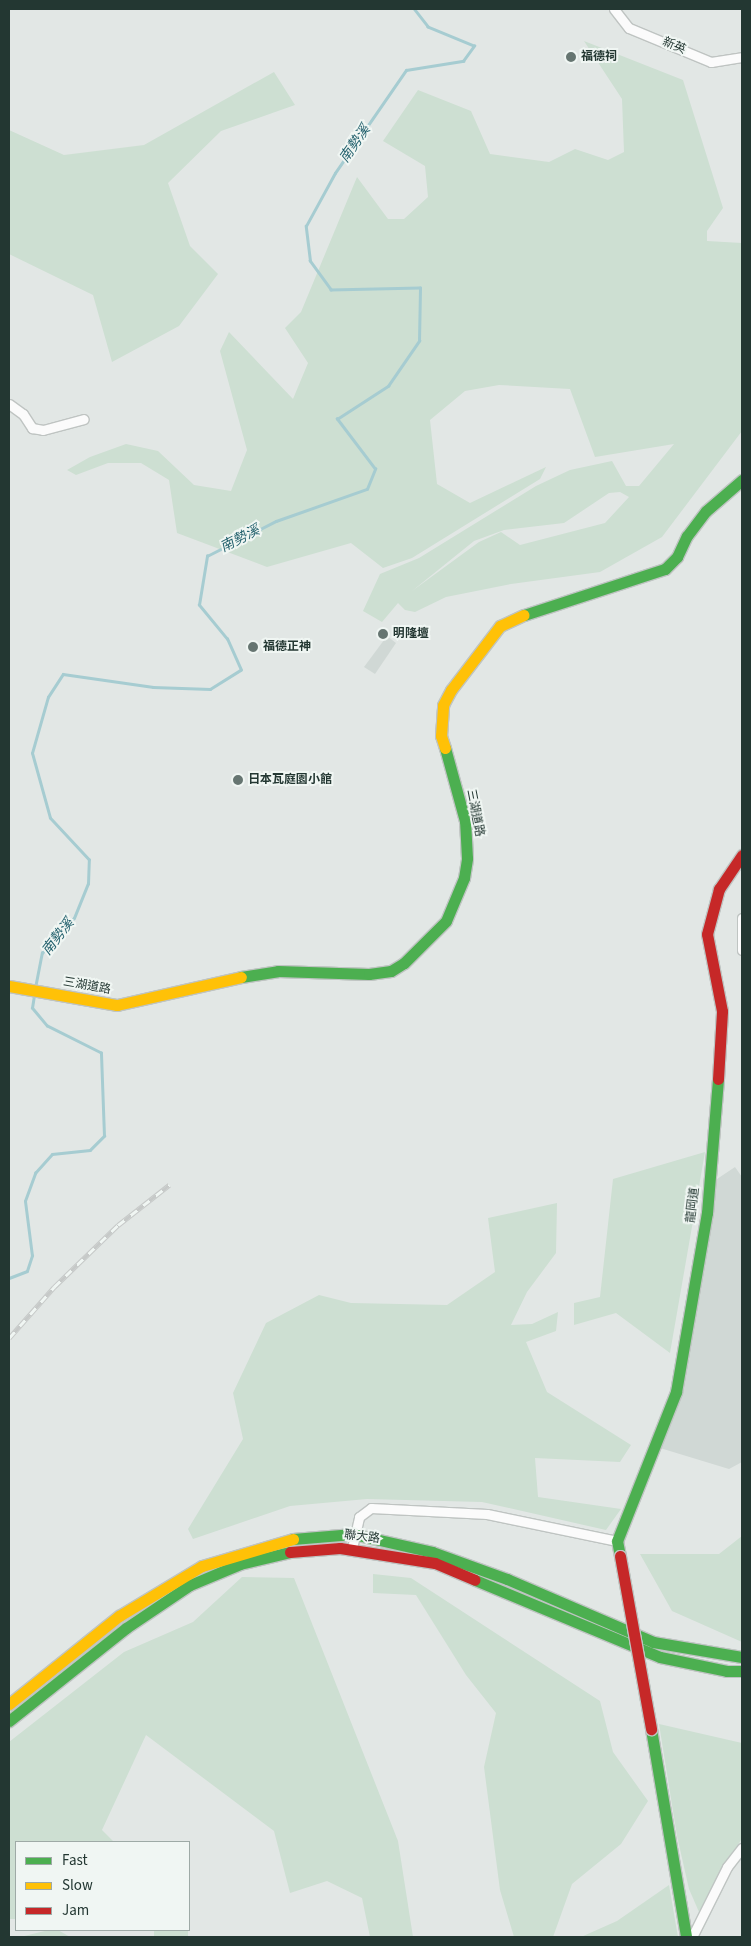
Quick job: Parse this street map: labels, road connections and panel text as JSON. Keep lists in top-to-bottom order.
{
  "streets": {
    "street": [
      "新英",
      "三湖道路",
      "龍岡道",
      "聯大路"
    ]
  },
  "water": ["南勢溪"],
  "places": [
    "福德祠",
    "明隆壇",
    "福德正神",
    "日本瓦庭園小館"
  ],
  "legend": ["Fast", "Slow", "Jam"]
}
